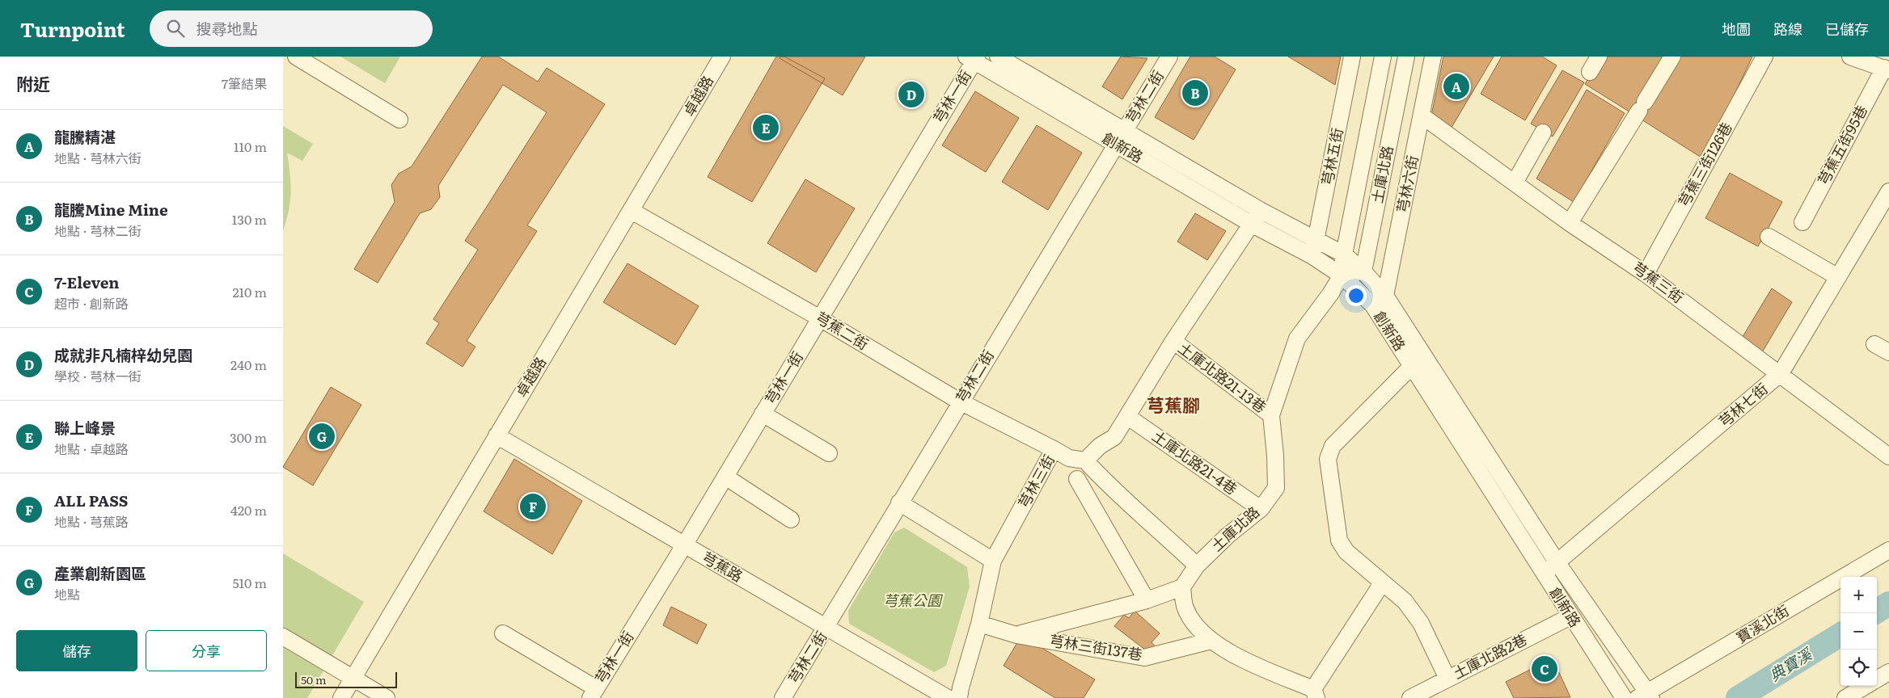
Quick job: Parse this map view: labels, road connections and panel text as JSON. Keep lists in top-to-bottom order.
{
  "streets": {
    "street": [
      "卓越路",
      "芎林一街",
      "芎林二街",
      "芎蕉五街95巷",
      "創新路",
      "芎林五街",
      "芎蕉三街126巷",
      "土庫北路",
      "芎林六街",
      "芎蕉三街",
      "芎蕉二街",
      "土庫北路21-13巷",
      "芎林七街",
      "土庫北路21-4巷",
      "芎林三街",
      "芎蕉路",
      "寶溪北街",
      "芎林三街137巷",
      "土庫北路2巷"
    ]
  },
  "crossings": [
    ["卓越路", "芎蕉二街"],
    ["卓越路", "芎蕉路"],
    ["芎林一街", "創新路"],
    ["芎林一街", "芎蕉二街"],
    ["芎林一街", "芎蕉路"],
    ["芎林二街", "創新路"],
    ["芎林二街", "芎蕉二街"],
    ["芎林二街", "芎蕉路"],
    ["創新路", "芎林五街"],
    ["創新路", "土庫北路"],
    ["創新路", "芎林六街"],
    ["創新路", "芎林七街"],
    ["創新路", "寶溪北街"],
    ["創新路", "土庫北路2巷"],
    ["芎蕉三街126巷", "芎蕉三街"],
    ["土庫北路", "土庫北路21-13巷"],
    ["土庫北路", "土庫北路21-4巷"],
    ["芎林六街", "芎蕉三街"],
    ["芎蕉三街", "芎林七街"],
    ["芎蕉二街", "芎林三街"],
    ["芎林三街", "芎林三街137巷"]
  ],
  "districts": ["芎蕉腳"],
  "water": ["典寶溪"],
  "parks": ["芎蕉公園"],
  "scale_bar": "50 m",
  "page": {
    "header": "Turnpoint",
    "search": "搜尋地點",
    "nav": ["地圖", "路線", "已儲存"],
    "heading": ["附近", "7筆結果"],
    "pins": [
      "A",
      "B",
      "D",
      "E",
      "G",
      "F",
      "C"
    ],
    "list": [
      {
        "mark": "A",
        "name": "龍騰精湛",
        "note": "地點 · 芎林六街",
        "value": "110 m"
      },
      {
        "mark": "B",
        "name": "龍騰Mine Mine",
        "note": "地點 · 芎林二街",
        "value": "130 m"
      },
      {
        "mark": "C",
        "name": "7-Eleven",
        "note": "超市 · 創新路",
        "value": "210 m"
      },
      {
        "mark": "D",
        "name": "成就非凡楠梓幼兒園",
        "note": "學校 · 芎林一街",
        "value": "240 m"
      },
      {
        "mark": "E",
        "name": "聯上峰景",
        "note": "地點 · 卓越路",
        "value": "300 m"
      },
      {
        "mark": "F",
        "name": "ALL PASS",
        "note": "地點 · 芎蕉路",
        "value": "420 m"
      },
      {
        "mark": "G",
        "name": "產業創新園區",
        "note": "地點",
        "value": "510 m"
      }
    ],
    "map_buttons": ["+", "−"],
    "buttons": ["儲存", "分享"],
    "scale": "50 m"
  }
}
